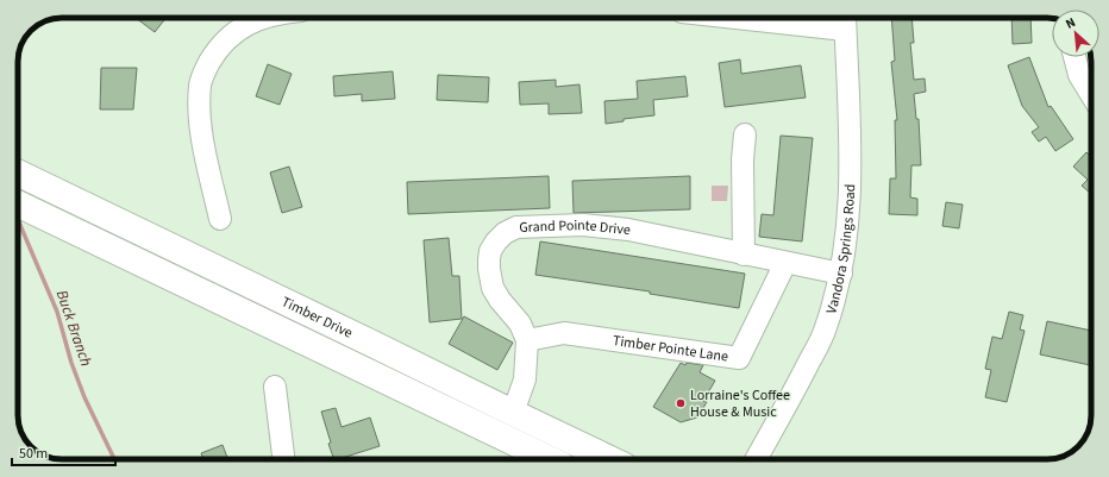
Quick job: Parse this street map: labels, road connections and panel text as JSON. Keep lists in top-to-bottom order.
{
  "streets": {
    "main road": ["Timber Drive"],
    "street": ["Grand Pointe Drive", "Vandora Springs Road", "Timber Pointe Lane"]
  },
  "crossings": [
    ["Grand Pointe Drive", "Vandora Springs Road"],
    ["Grand Pointe Drive", "Timber Pointe Lane"]
  ],
  "water": ["Buck Branch"],
  "places": ["Lorraine's Coffee House & Music"],
  "scale_bar": "50 m",
  "north": "top left"
}
